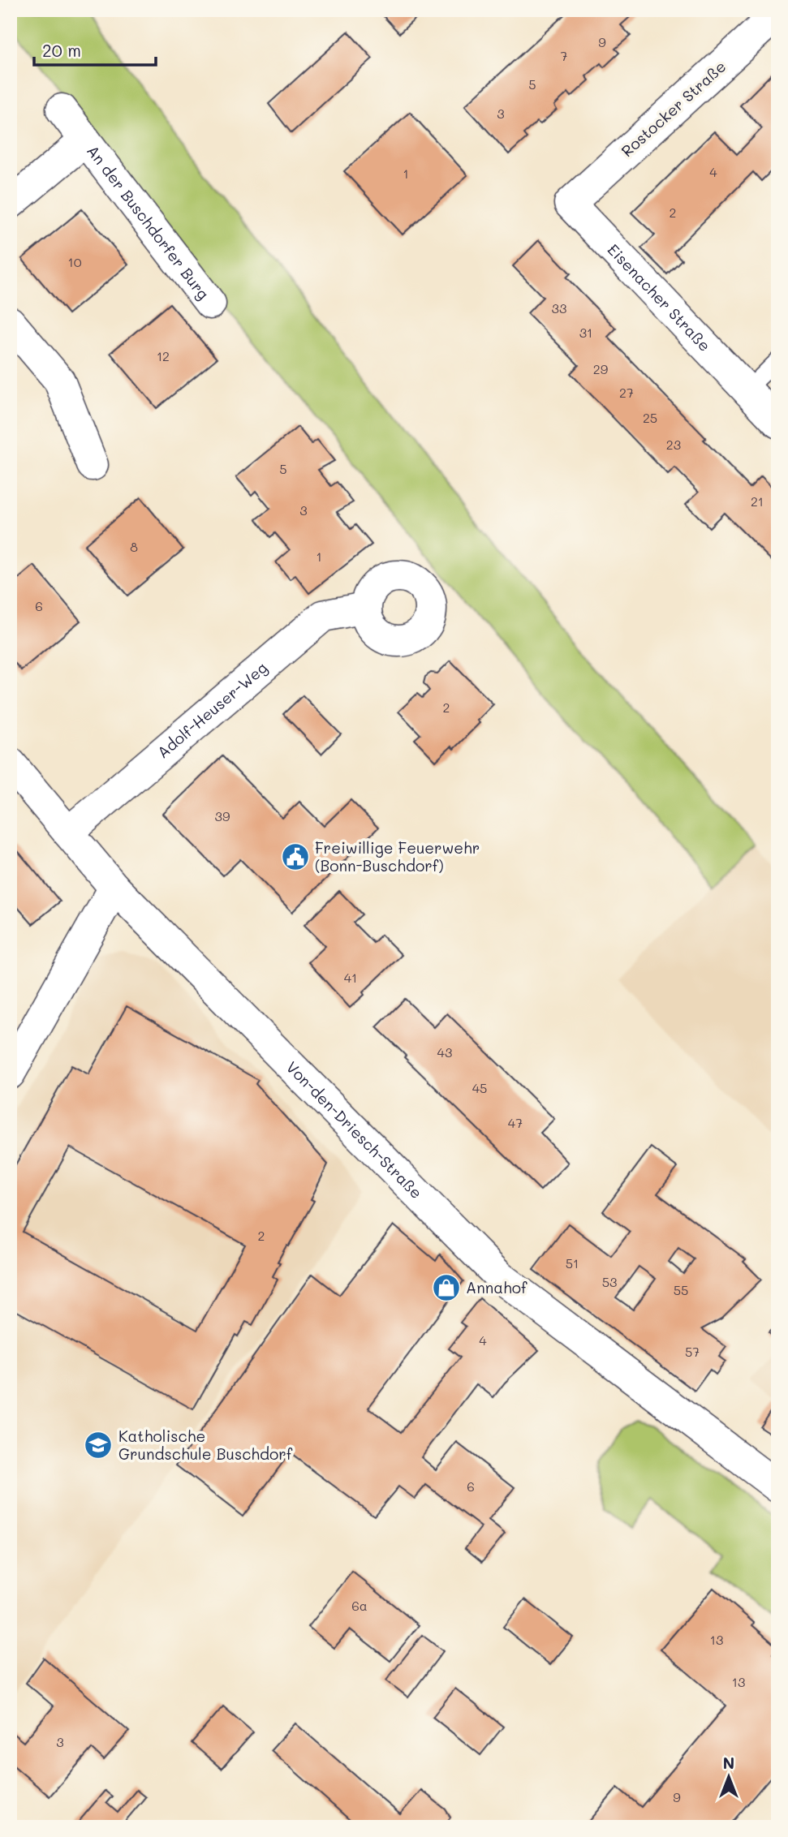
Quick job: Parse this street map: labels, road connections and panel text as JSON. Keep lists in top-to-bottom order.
{
  "streets": {
    "street": [
      "Rostocker Straße",
      "An der Buschdorfer Burg",
      "Eisenacher Straße",
      "Adolf-Heuser-Weg",
      "Von-den-Driesch-Straße"
    ]
  },
  "crossings": [
    ["Rostocker Straße", "Eisenacher Straße"]
  ],
  "places": {
    "public building": ["Freiwillige Feuerwehr (Bonn-Buschdorf)"],
    "shop": ["Annahof"],
    "school or university": ["Katholische Grundschule Buschdorf"]
  },
  "house_numbers": [
    "9",
    "7",
    "5",
    "3",
    "4",
    "1",
    "2",
    "10",
    "33",
    "31",
    "12",
    "29",
    "27",
    "25",
    "23",
    "5",
    "21",
    "3",
    "8",
    "1",
    "6",
    "2",
    "39",
    "41",
    "43",
    "45",
    "47",
    "2",
    "51",
    "53",
    "55",
    "4",
    "57",
    "6",
    "6a",
    "13",
    "13",
    "3",
    "9"
  ],
  "scale_bar": "20 m",
  "north": "top"
}
